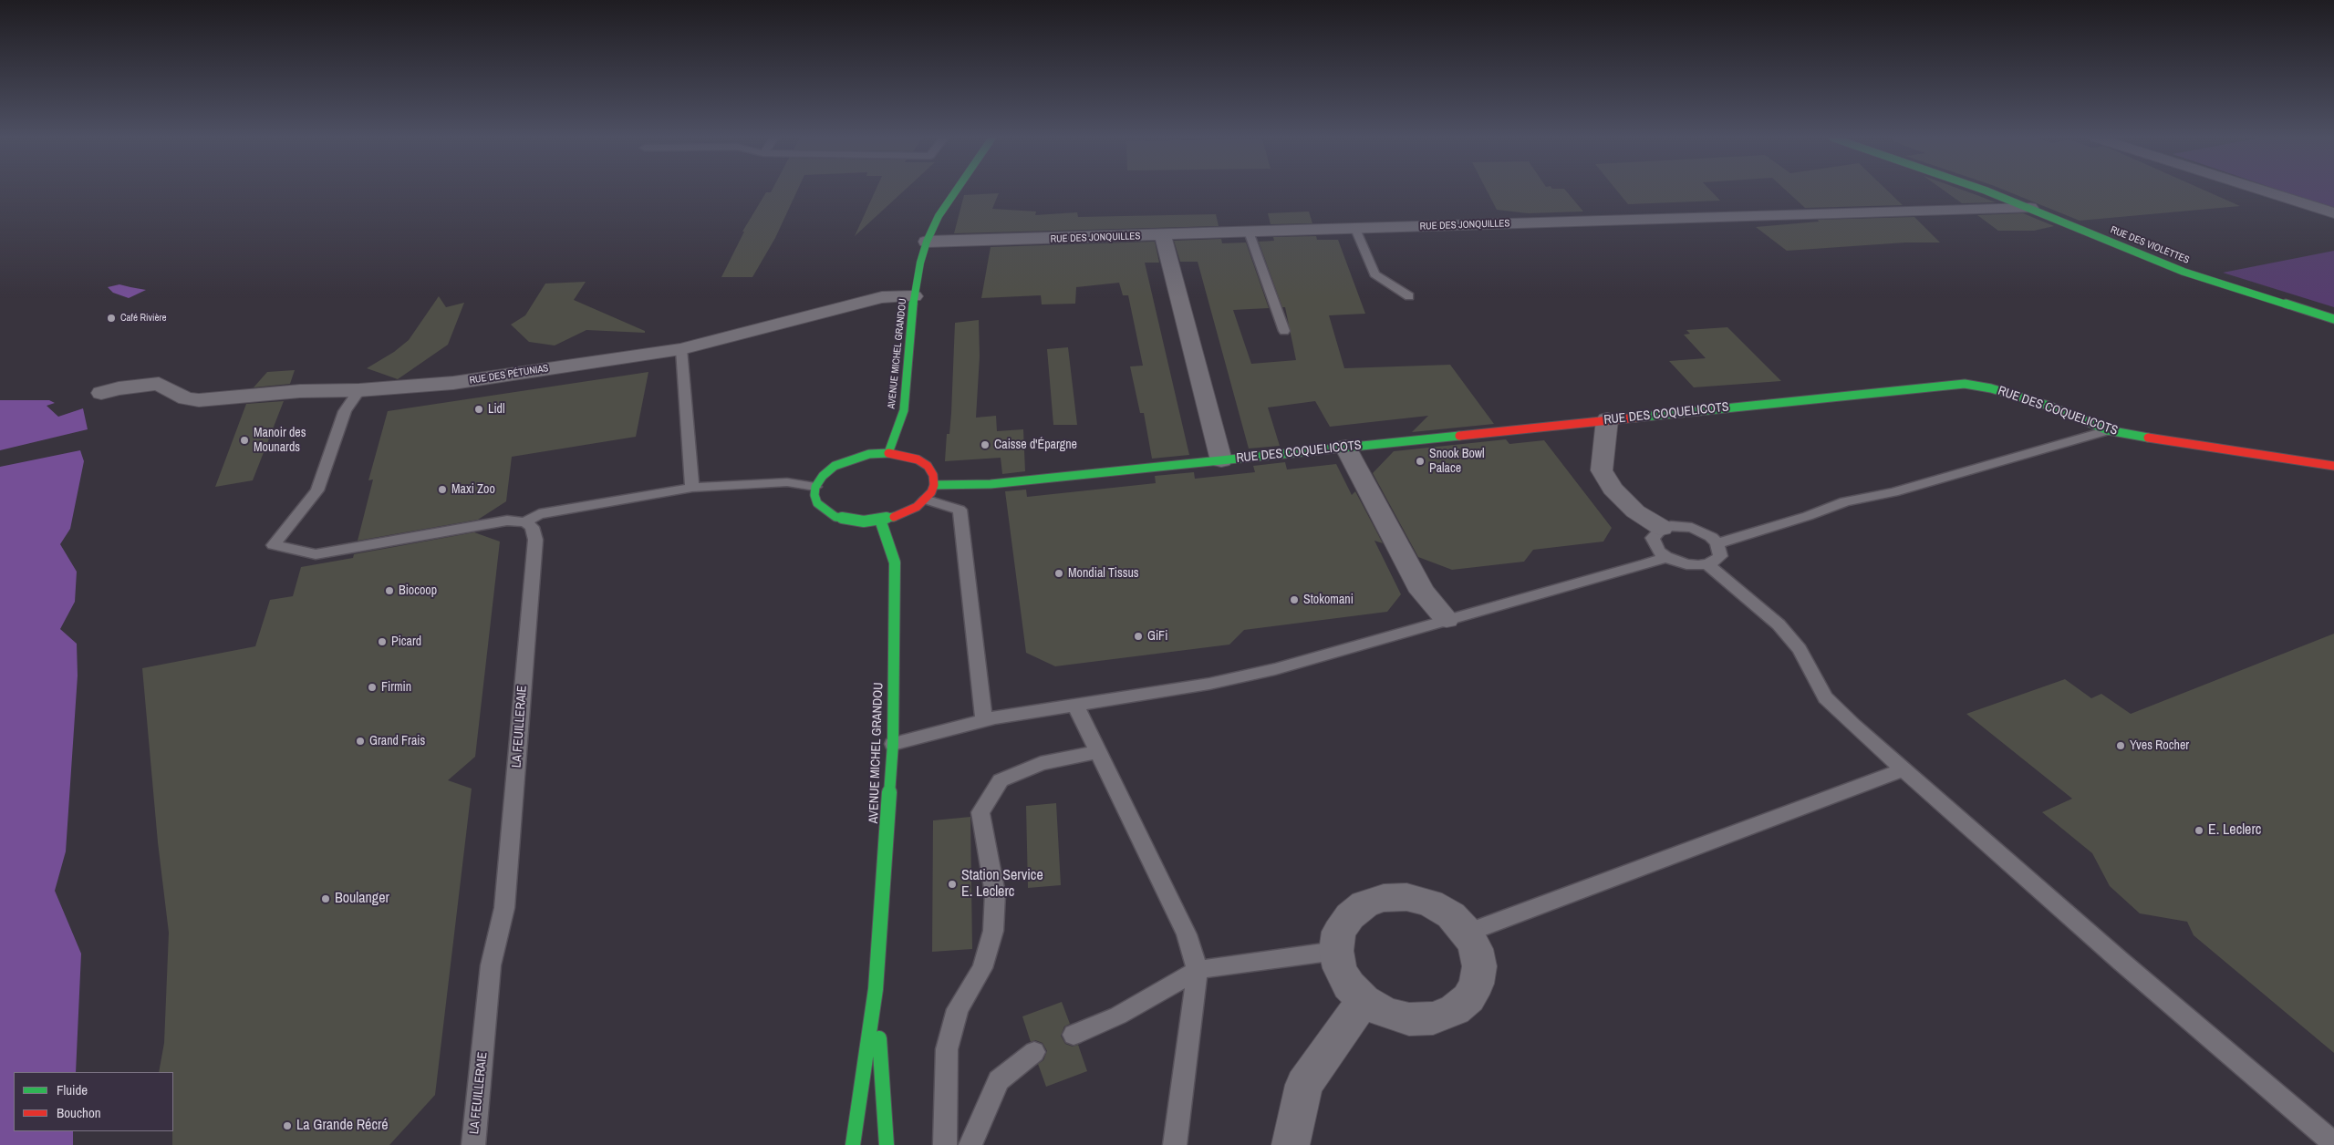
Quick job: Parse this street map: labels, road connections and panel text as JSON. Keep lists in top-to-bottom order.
{
  "streets": {
    "street": [
      "RUE DES JONQUILLES",
      "RUE DES VIOLETTES",
      "AVENUE MICHEL GRANDOU",
      "RUE DES PÉTUNIAS",
      "RUE DES COQUELICOTS"
    ],
    "lane": ["LA FEUILLERAIE"]
  },
  "crossings": [
    ["RUE DES JONQUILLES", "RUE DES VIOLETTES"],
    ["RUE DES JONQUILLES", "AVENUE MICHEL GRANDOU"],
    ["RUE DES JONQUILLES", "RUE DES COQUELICOTS"],
    ["AVENUE MICHEL GRANDOU", "RUE DES PÉTUNIAS"]
  ],
  "places": [
    "Café Rivière",
    "Lidl",
    "Manoir des Mounards",
    "Caisse d'Épargne",
    "Snook Bowl Palace",
    "Maxi Zoo",
    "Mondial Tissus",
    "Biocoop",
    "Stokomani",
    "GiFi",
    "Picard",
    "Firmin",
    "Grand Frais",
    "Yves Rocher",
    "E. Leclerc",
    "Station Service E. Leclerc",
    "Boulanger",
    "La Grande Récré"
  ],
  "legend": ["Fluide", "Bouchon"]
}
